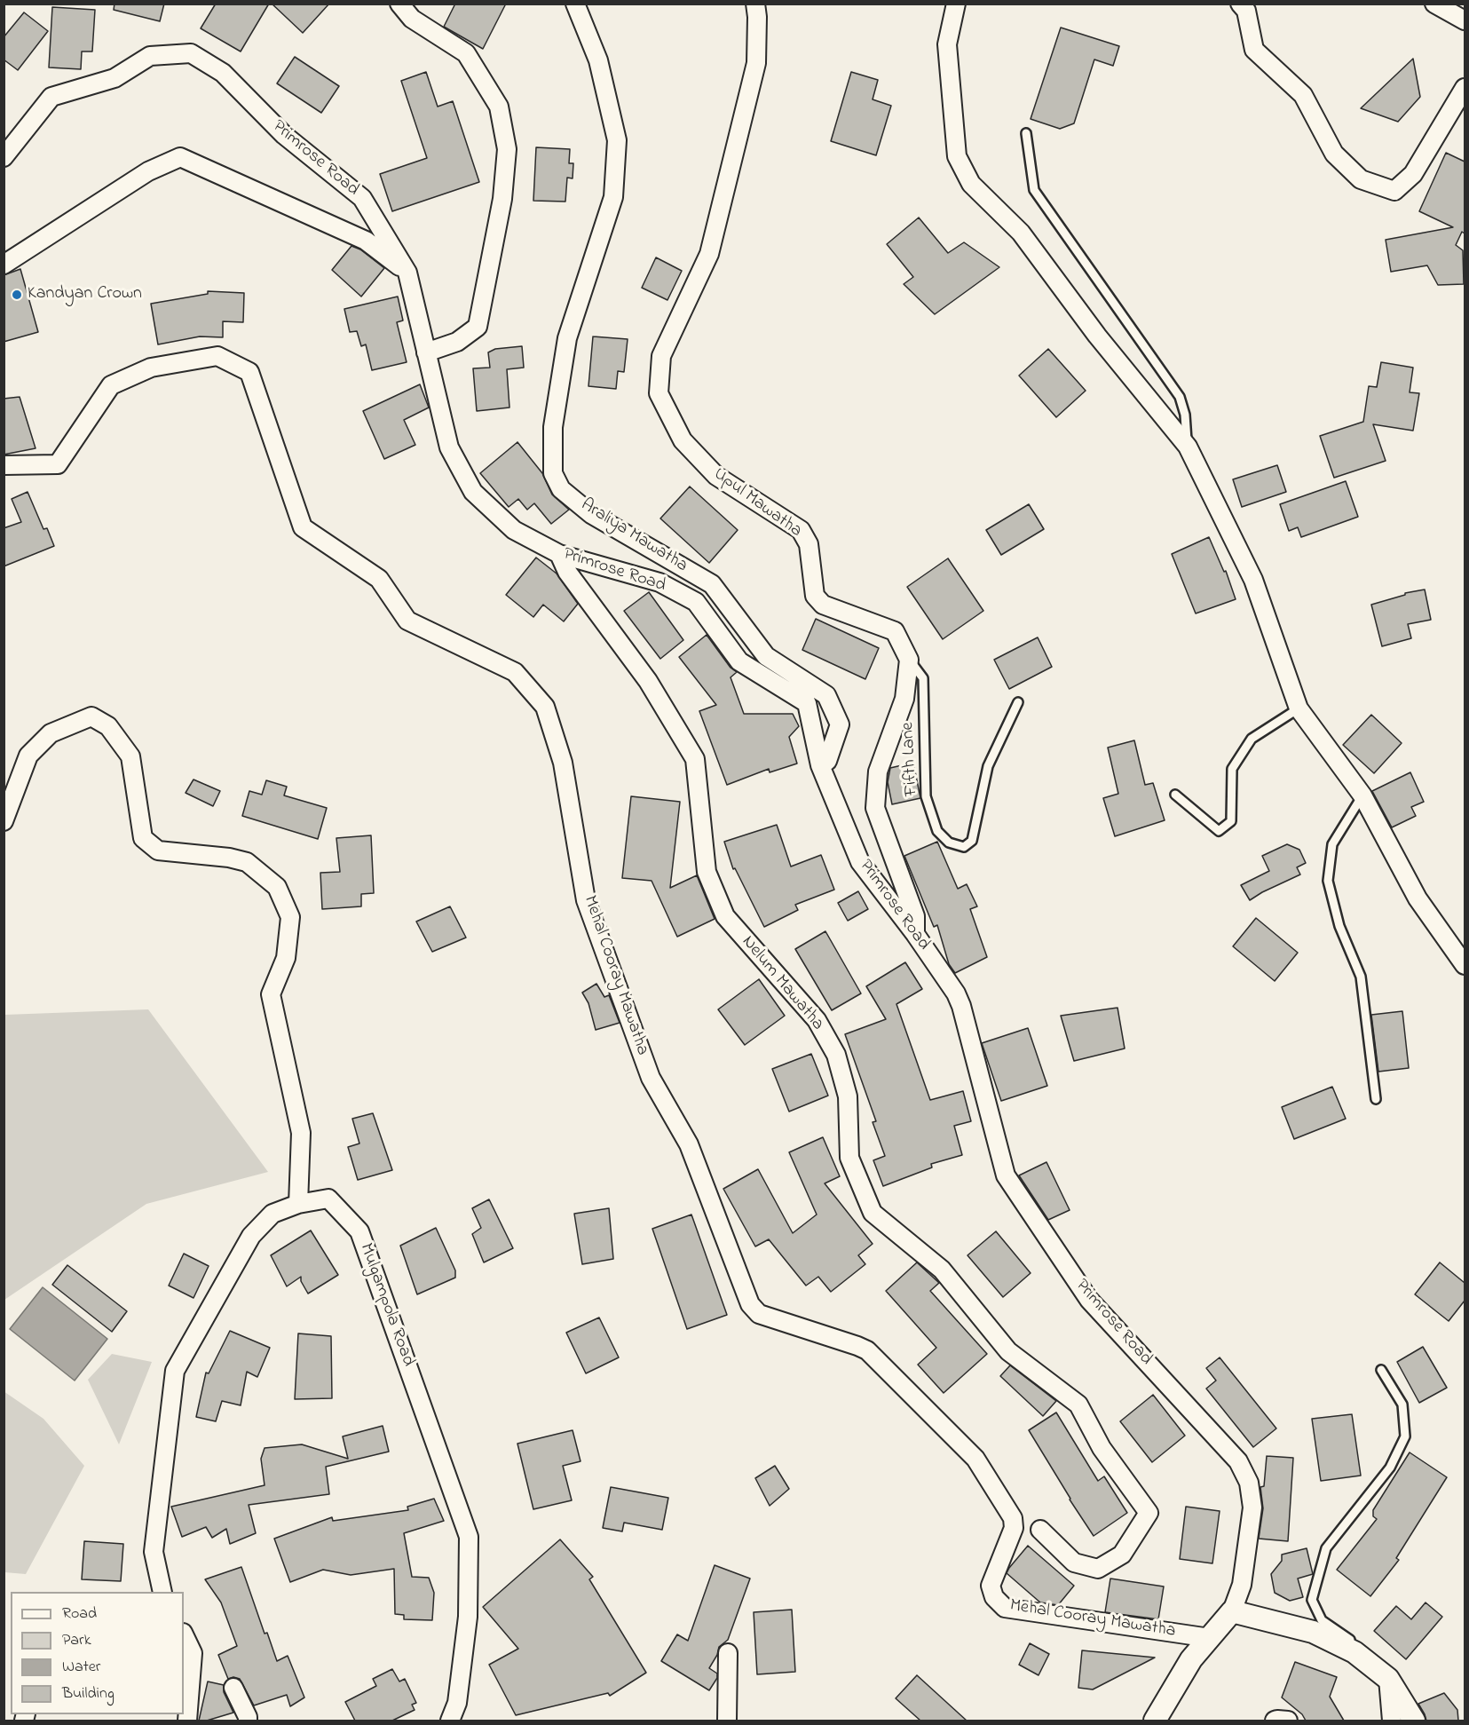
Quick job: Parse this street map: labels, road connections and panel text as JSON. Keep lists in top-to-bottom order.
{
  "streets": {
    "street": [
      "Primrose Road",
      "Upul Mawatha",
      "Araliya Mawatha",
      "Mehal Cooray Mawatha",
      "Nelum Mawatha",
      "Mulgampola Road"
    ],
    "lane": ["Fifth Lane"]
  },
  "crossings": [
    ["Primrose Road", "Araliya Mawatha"],
    ["Primrose Road", "Nelum Mawatha"],
    ["Upul Mawatha", "Fifth Lane"]
  ],
  "places": ["Kandyan Crown"],
  "legend": [
    "Road",
    "Park",
    "Water",
    "Building"
  ]
}
